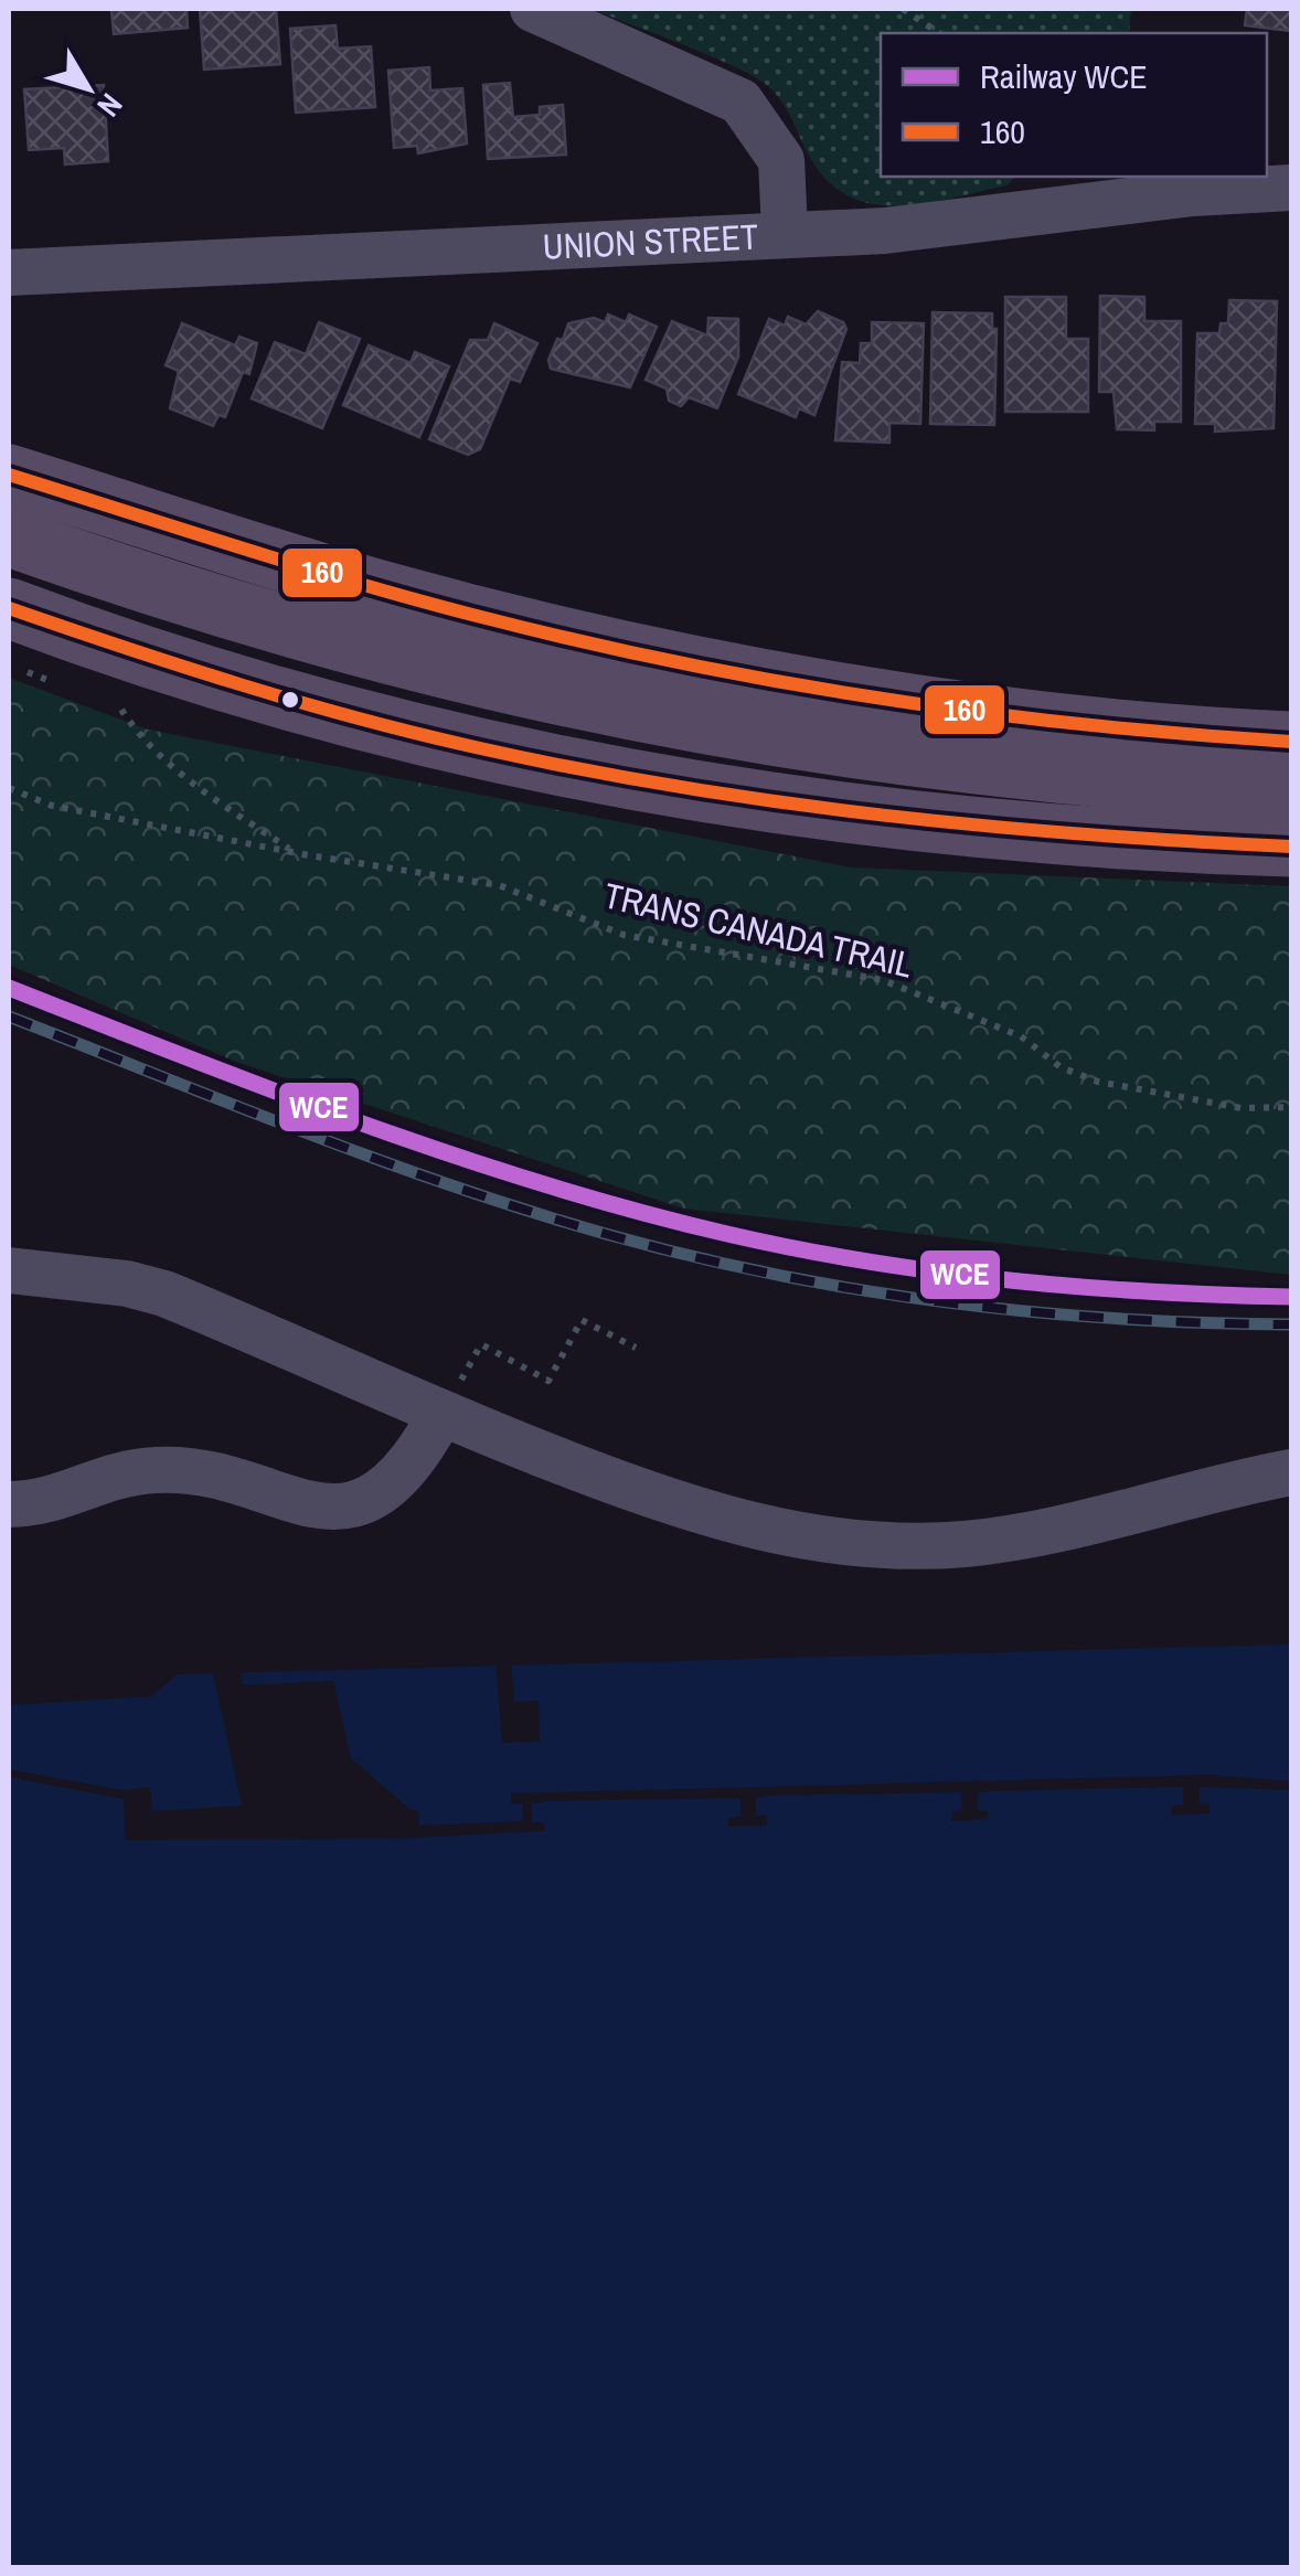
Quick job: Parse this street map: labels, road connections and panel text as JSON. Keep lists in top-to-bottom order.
{
  "streets": {
    "street": ["UNION STREET"],
    "path": ["TRANS CANADA TRAIL"]
  },
  "lines": ["transit line 160", "rail line WCE"],
  "legend": ["Railway WCE", "160"],
  "north": "bottom right"
}
